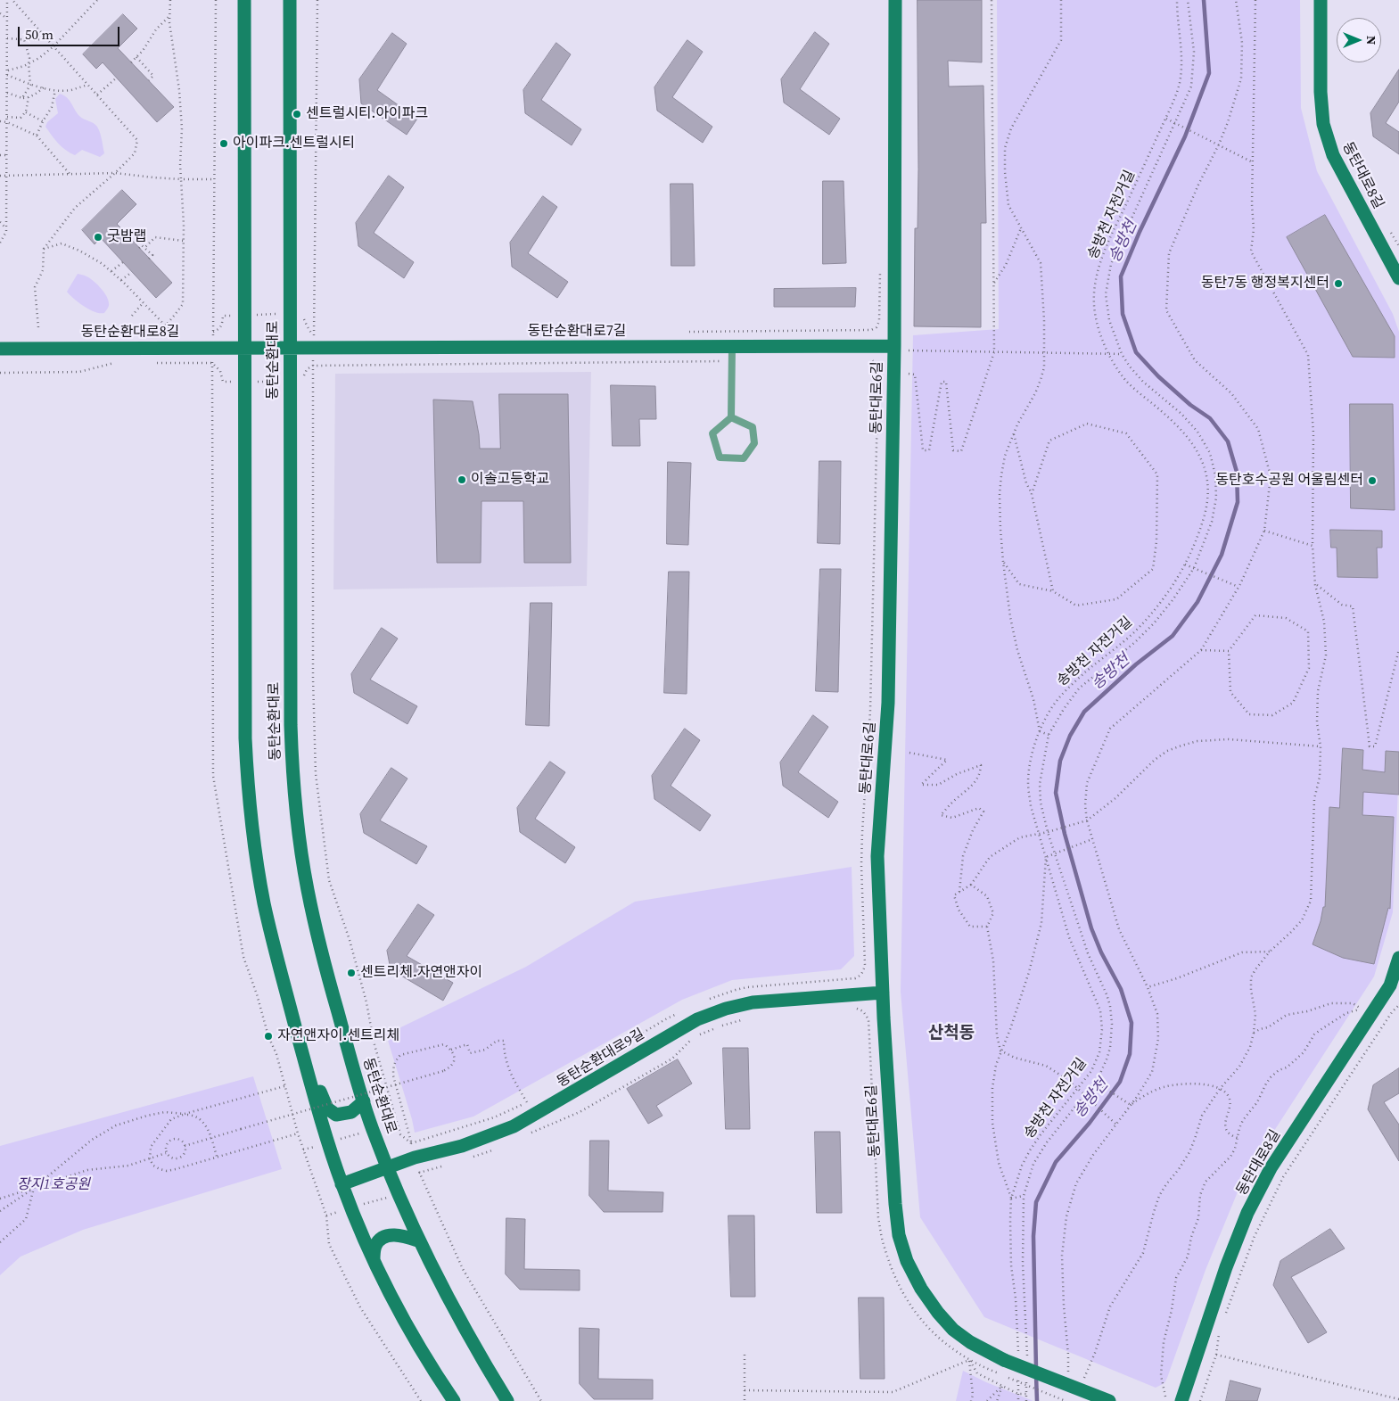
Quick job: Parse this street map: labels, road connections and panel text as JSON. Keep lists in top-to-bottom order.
{
  "streets": {
    "street": [
      "동탄대로8길",
      "동탄순환대로7길",
      "동탄순환대로8길",
      "동탄순환대로",
      "동탄대로6길",
      "동탄순환대로9길"
    ],
    "path": ["송방천 자전거길"]
  },
  "crossings": [
    ["동탄순환대로7길", "동탄순환대로8길"],
    ["동탄순환대로7길", "동탄순환대로"],
    ["동탄순환대로7길", "동탄대로6길"],
    ["동탄순환대로8길", "동탄순환대로"],
    ["동탄순환대로", "동탄순환대로9길"],
    ["동탄대로6길", "동탄순환대로9길"]
  ],
  "districts": ["산척동"],
  "water": ["송방천"],
  "parks": ["장지1호공원"],
  "places": [
    "센트럴시티.아이파크",
    "아이파크.센트럴시티",
    "굿밤랩",
    "동탄7동 행정복지센터",
    "이솔고등학교",
    "동탄호수공원 어울림센터",
    "센트리체.자연앤자이",
    "자연앤자이.센트리체"
  ],
  "scale_bar": "50 m",
  "north": "right"
}
